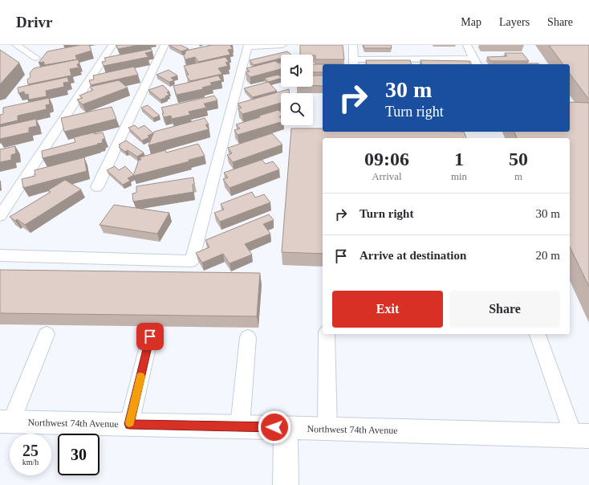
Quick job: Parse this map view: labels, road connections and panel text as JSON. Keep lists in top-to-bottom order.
{
  "streets": {
    "street": ["Northwest 74th Avenue"]
  },
  "page": {
    "header": "Drivr",
    "nav": ["Map", "Layers", "Share"],
    "turn": ["30 m", "Turn right"],
    "eta": [
      "09:06",
      "Arrival",
      "1",
      "min",
      "50",
      "m"
    ],
    "list": [
      {
        "name": "Turn right",
        "value": "30 m"
      },
      {
        "name": "Arrive at destination",
        "value": "20 m"
      }
    ],
    "buttons": ["Exit", "Share"],
    "speed": "25 km/h",
    "limit": "30"
  }
}
